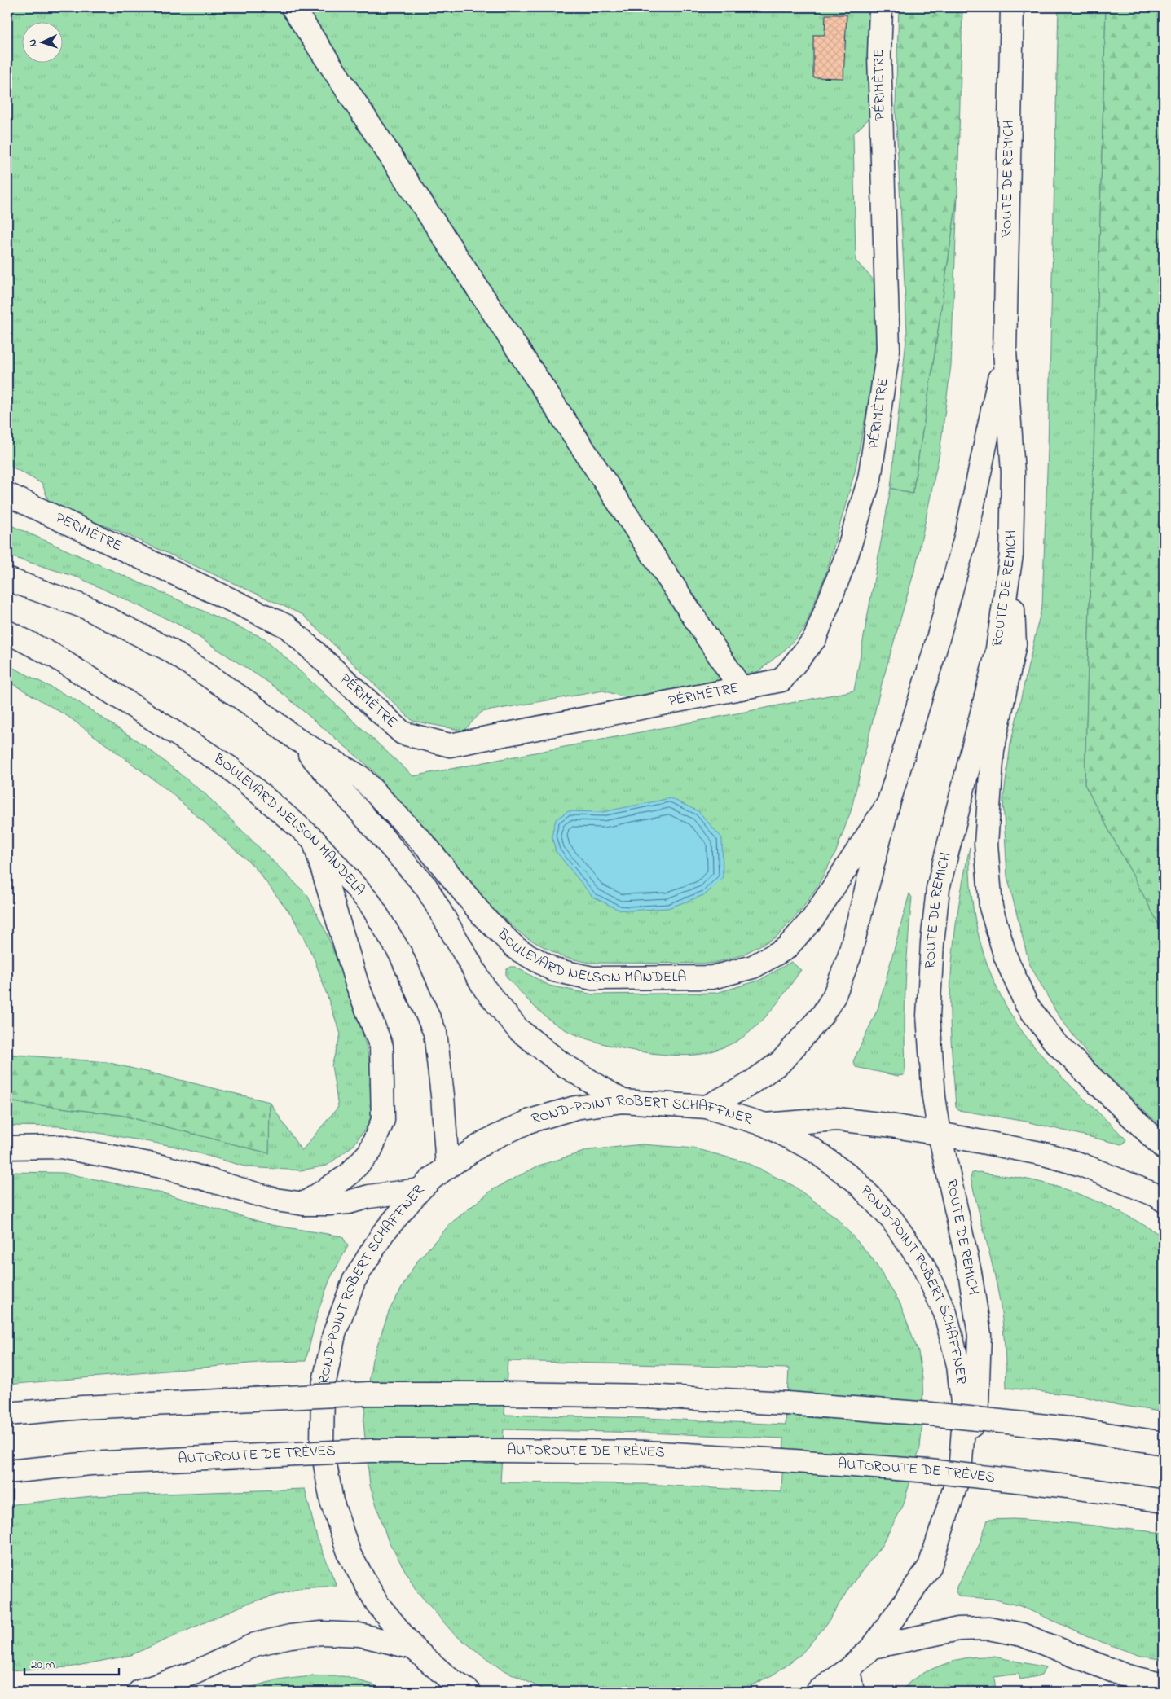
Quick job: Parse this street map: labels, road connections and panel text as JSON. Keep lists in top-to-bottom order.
{
  "streets": {
    "main road": [
      "PÉRIMÈTRE",
      "ROUTE DE REMICH",
      "BOULEVARD NELSON MANDELA",
      "ROND-POINT ROBERT SCHAFFNER",
      "AUTOROUTE DE TRÈVES"
    ]
  },
  "crossings": [
    ["ROUTE DE REMICH", "BOULEVARD NELSON MANDELA"],
    ["ROUTE DE REMICH", "ROND-POINT ROBERT SCHAFFNER"],
    ["BOULEVARD NELSON MANDELA", "ROND-POINT ROBERT SCHAFFNER"]
  ],
  "scale_bar": "20 m",
  "north": "left"
}
